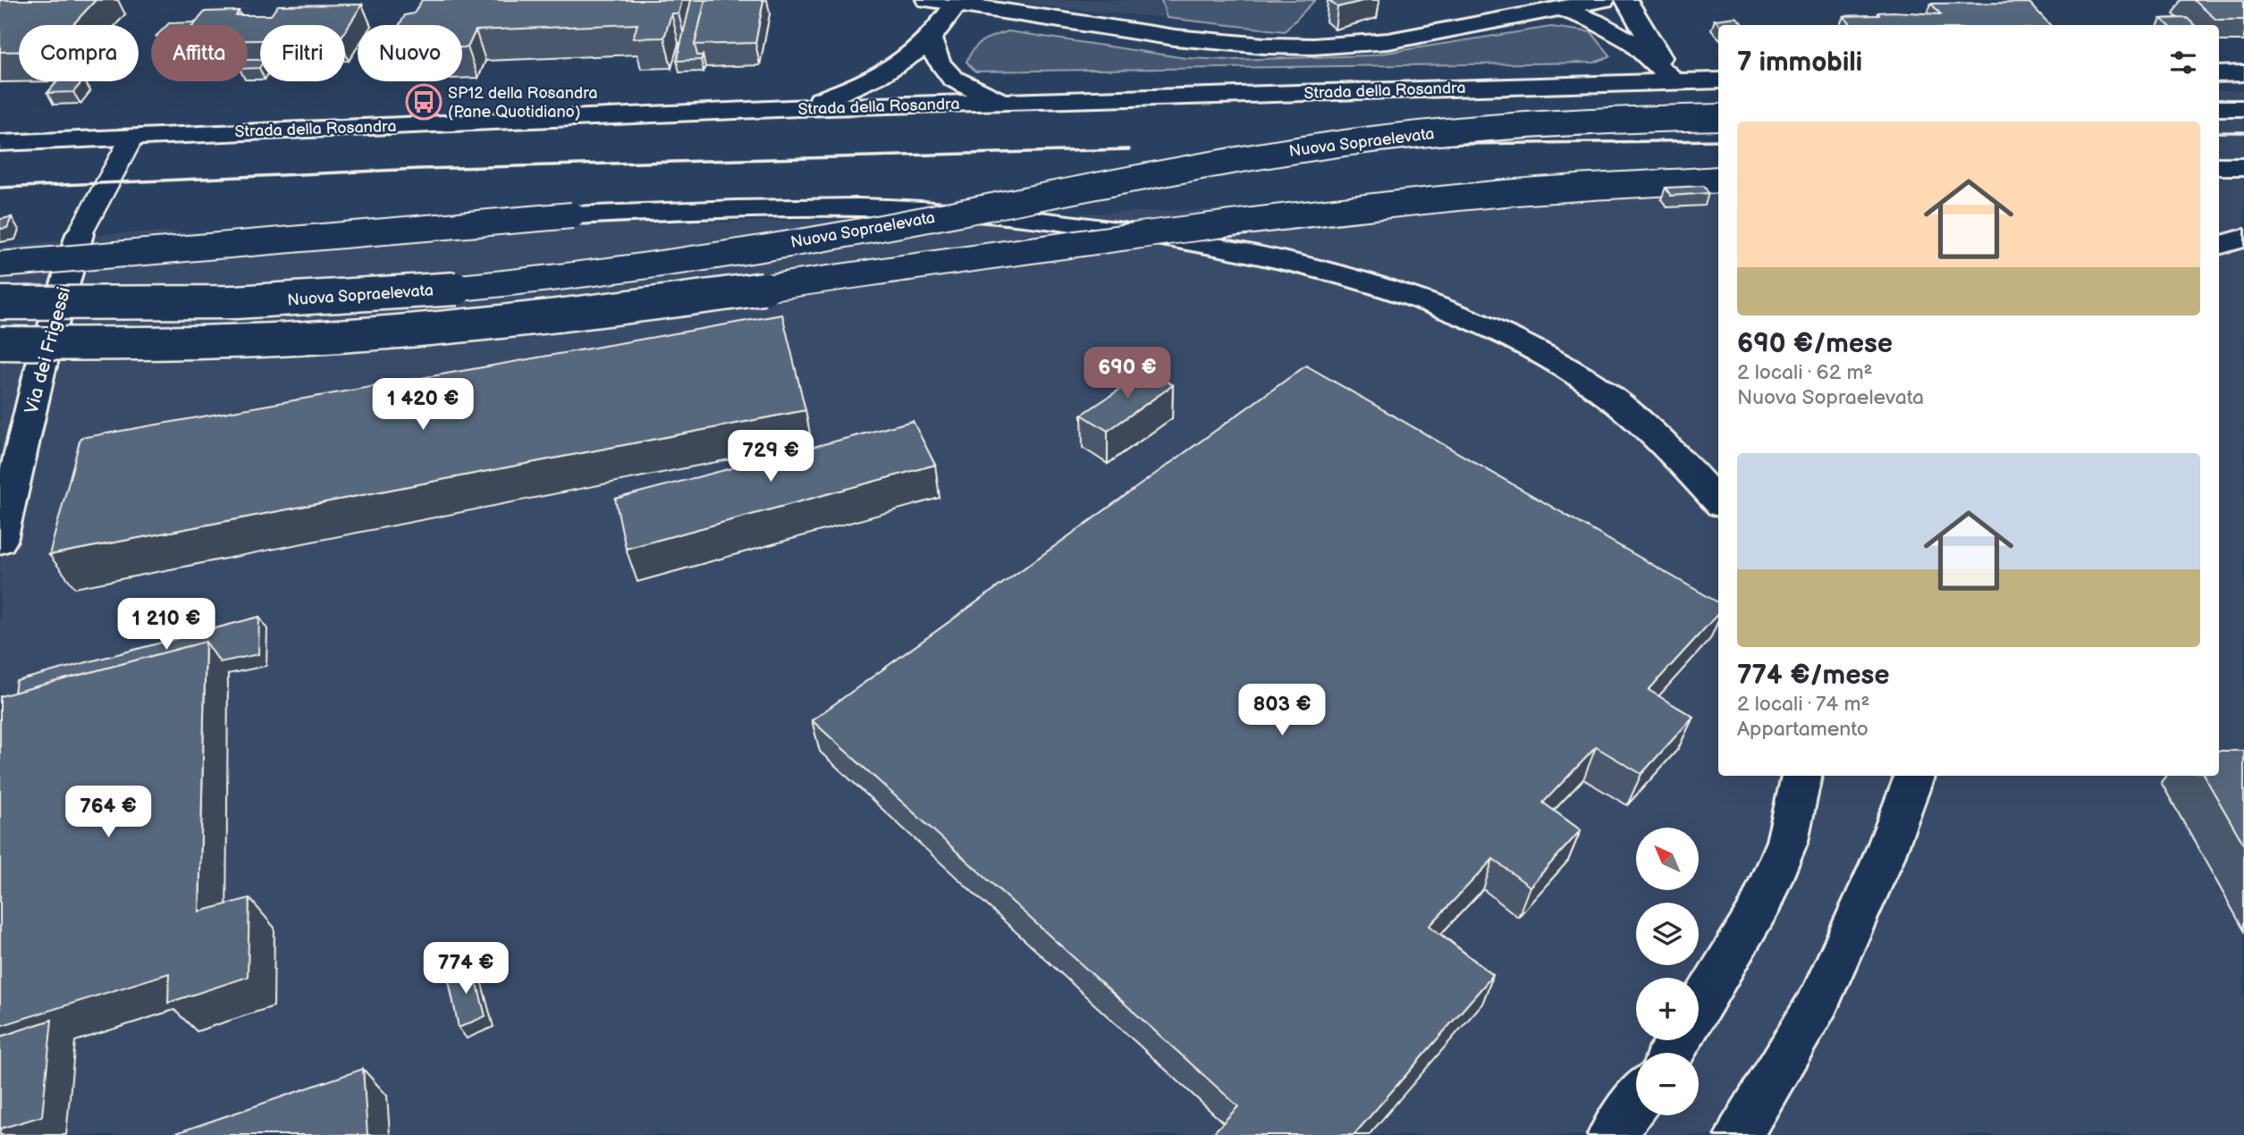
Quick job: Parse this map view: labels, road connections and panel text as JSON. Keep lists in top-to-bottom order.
{
  "streets": {
    "main road": ["Strada della Rosandra", "Nuova Sopraelevata", "Via dei Frigessi"]
  },
  "places": {
    "bus stop": ["SP12 della Rosandra (Pane Quotidiano)"]
  },
  "north": "top left",
  "page": {
    "chip": [
      "Compra",
      "Affitta",
      "Filtri",
      "Nuovo"
    ],
    "heading": "7 immobili",
    "list": [
      {
        "name": "690 €/mese",
        "note": "2 locali · 62 m² · Nuova Sopraelevata"
      },
      {
        "name": "774 €/mese",
        "note": "2 locali · 74 m² · Appartamento"
      }
    ],
    "price": [
      "690 €",
      "1 420 €",
      "729 €",
      "1 210 €",
      "803 €",
      "764 €",
      "774 €"
    ],
    "map_buttons": ["+", "−"]
  }
}
